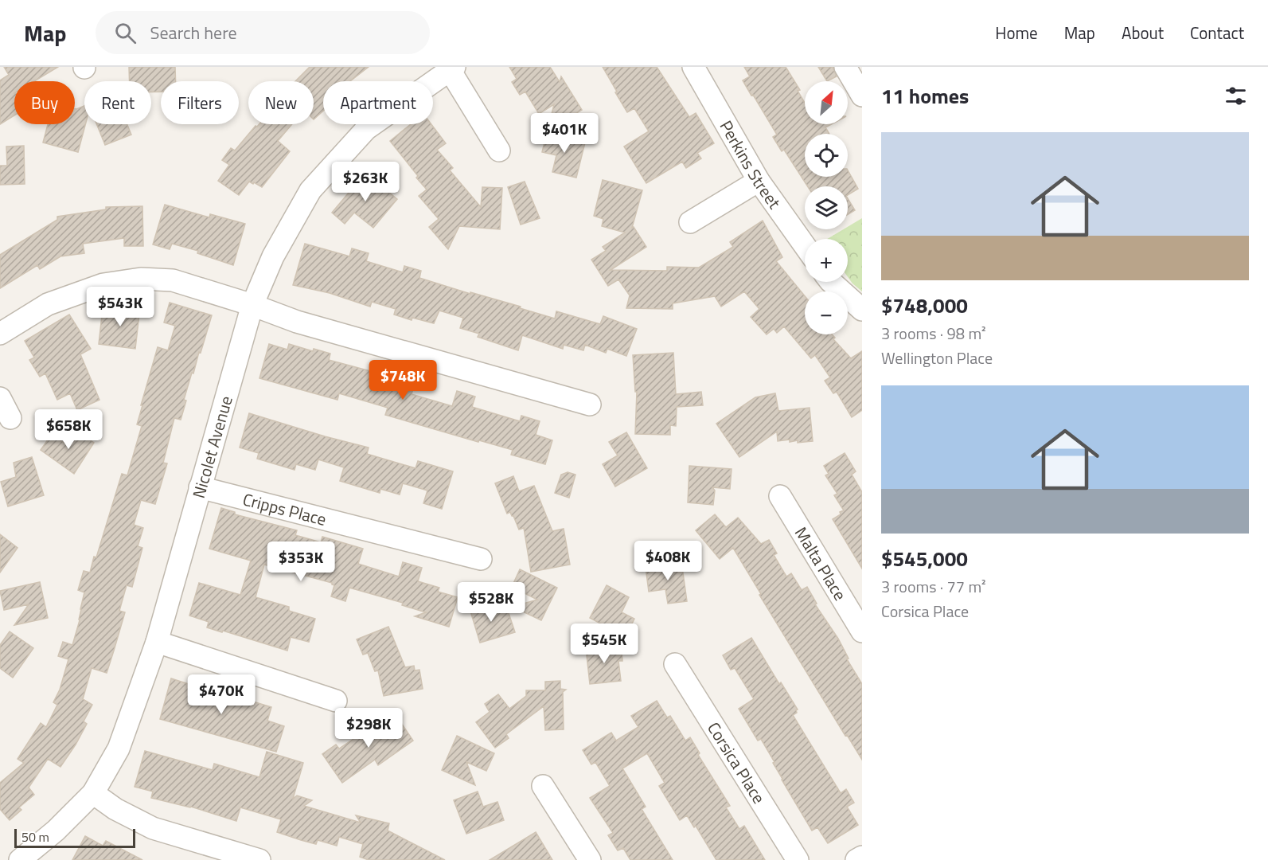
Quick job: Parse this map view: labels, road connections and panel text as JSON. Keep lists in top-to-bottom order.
{
  "streets": {
    "street": [
      "Perkins Street",
      "Nicolet Avenue",
      "Cripps Place",
      "Malta Place",
      "Corsica Place"
    ]
  },
  "crossings": [
    ["Nicolet Avenue", "Cripps Place"]
  ],
  "scale_bar": "50 m",
  "north": "top right",
  "page": {
    "header": "Map",
    "search": "Search here",
    "nav": [
      "Home",
      "Map",
      "About",
      "Contact"
    ],
    "heading": "11 homes",
    "map_buttons": ["+", "−"],
    "chip": [
      "Buy",
      "Rent",
      "Filters",
      "New",
      "Apartment"
    ],
    "price": [
      "$401K",
      "$263K",
      "$543K",
      "$748K",
      "$658K",
      "$408K",
      "$353K",
      "$528K",
      "$545K",
      "$470K",
      "$298K"
    ],
    "list": [
      {
        "name": "$748,000",
        "note": "3 rooms · 98 m² · Wellington Place"
      },
      {
        "name": "$545,000",
        "note": "3 rooms · 77 m² · Corsica Place"
      }
    ],
    "scale": "50 m"
  }
}
